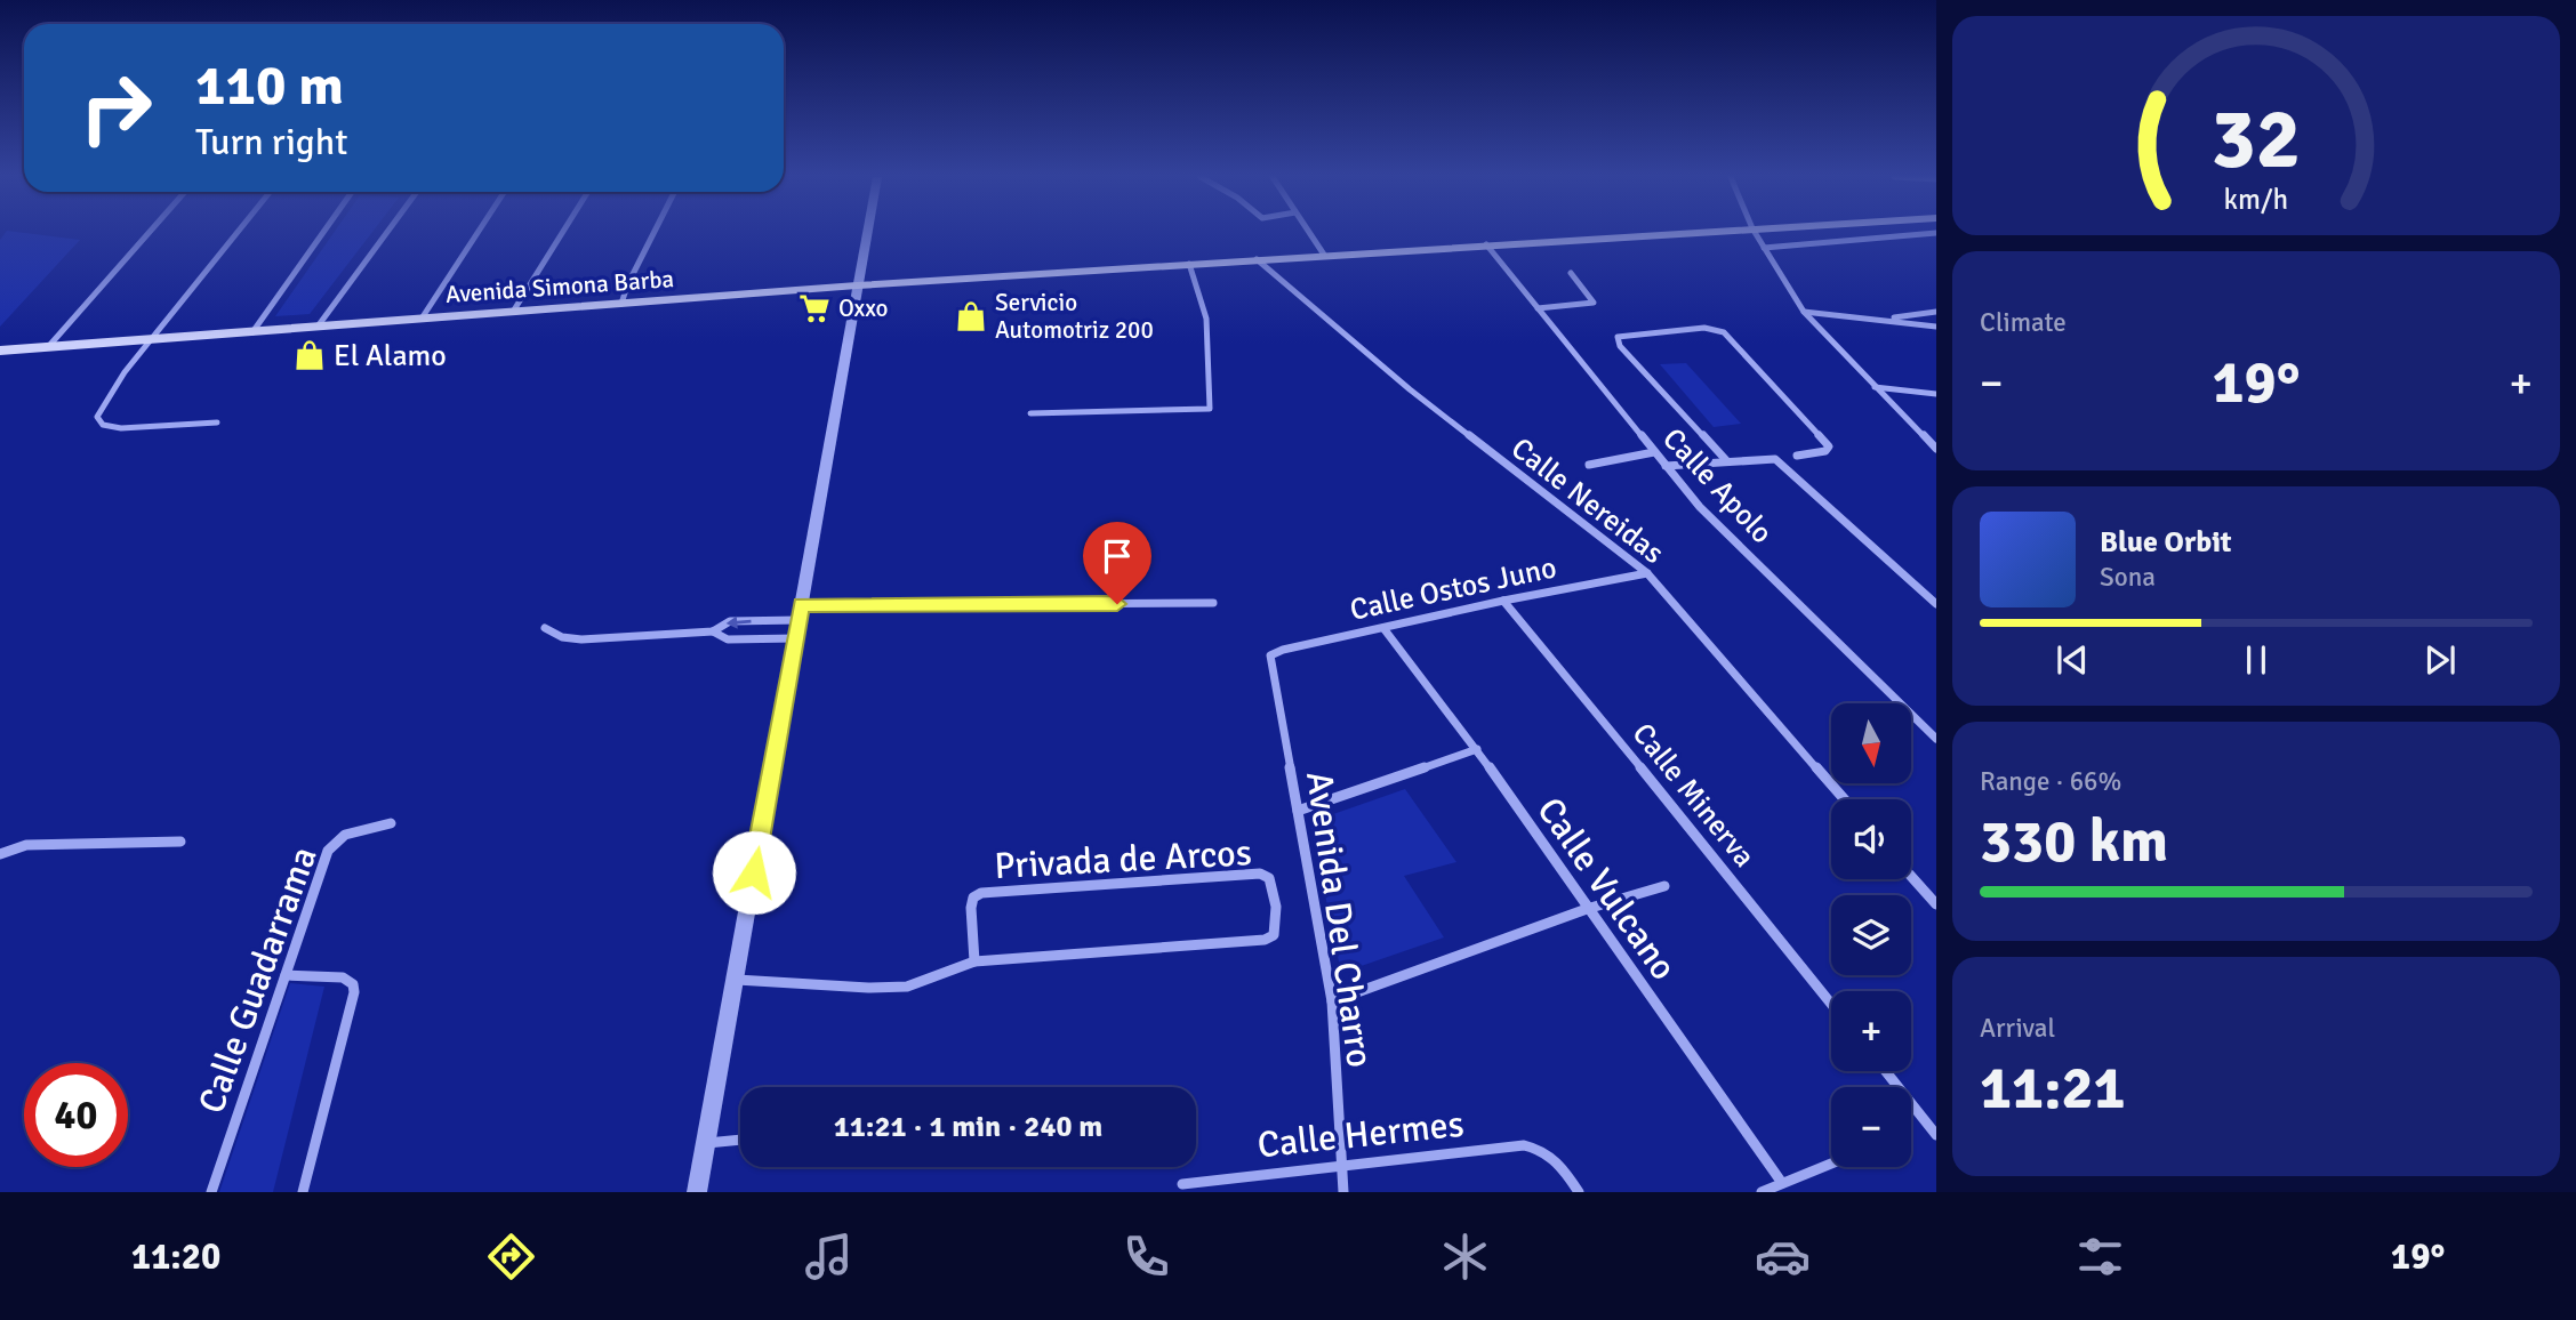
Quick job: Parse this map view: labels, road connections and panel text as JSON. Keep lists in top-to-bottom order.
{
  "streets": {
    "main road": ["Avenida Simona Barba"],
    "street": [
      "Calle Apolo",
      "Calle Nereidas",
      "Calle Ostos Juno",
      "Calle Minerva",
      "Privada de Arcos",
      "Calle Vulcano",
      "Avenida Del Charro",
      "Calle Guadarrama",
      "Calle Hermes"
    ]
  },
  "crossings": [
    ["Avenida Simona Barba", "Calle Apolo"],
    ["Avenida Simona Barba", "Calle Nereidas"],
    ["Calle Nereidas", "Calle Ostos Juno"],
    ["Calle Ostos Juno", "Calle Minerva"],
    ["Calle Ostos Juno", "Calle Vulcano"],
    ["Calle Ostos Juno", "Avenida Del Charro"],
    ["Avenida Del Charro", "Calle Hermes"]
  ],
  "places": {
    "supermarket": ["Oxxo"],
    "shop": ["Servicio Automotriz 200", "El Alamo"]
  },
  "north": "bottom",
  "page": {
    "turn": ["110 m", "Turn right"],
    "tile": [
      "Climate",
      ["Range · 66%", "330 km"],
      ["Arrival", "11:21"]
    ],
    "heat": ["−", "19°", "+"],
    "song": ["Blue Orbit", "Sona"],
    "map_buttons": ["+", "−"],
    "limit": "40",
    "trip": "11:21 · 1 min · 240 m",
    "tabs": ["11:20", "19°"],
    "gauge": ["32", "km/h"]
  }
}
